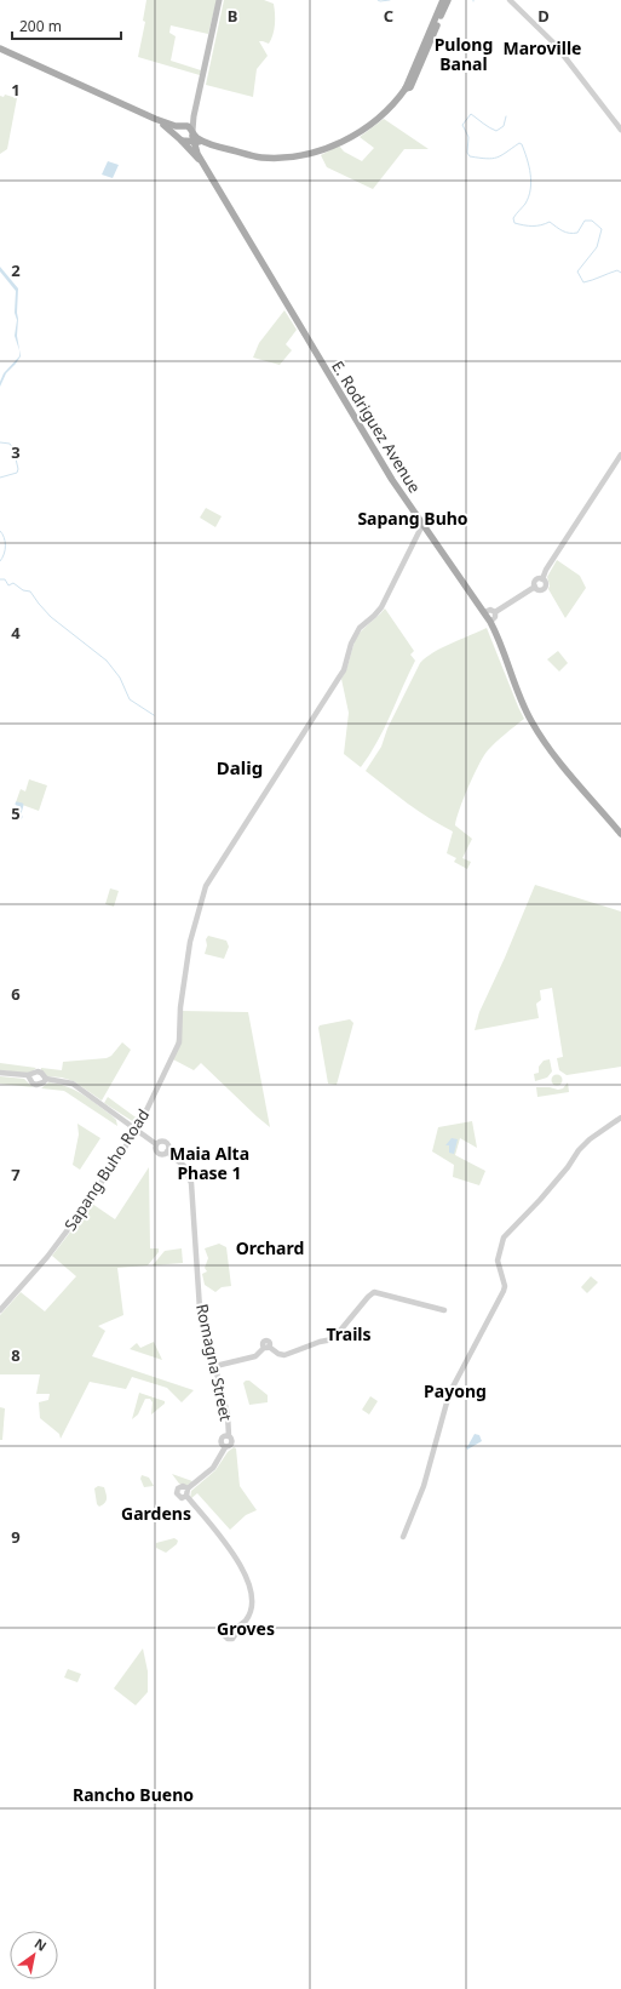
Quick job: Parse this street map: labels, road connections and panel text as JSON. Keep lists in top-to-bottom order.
{
  "streets": {
    "main road": ["E. Rodriguez Avenue"],
    "street": ["Sapang Buho Road", "Romagna Street"]
  },
  "crossings": [
    ["E. Rodriguez Avenue", "Sapang Buho Road"]
  ],
  "districts": [
    "Pulong Banal",
    "Maroville",
    "Sapang Buho",
    "Dalig",
    "Maia Alta Phase 1",
    "Orchard",
    "Trails",
    "Payong",
    "Gardens",
    "Groves",
    "Rancho Bueno"
  ],
  "scale_bar": "200 m",
  "north": "top right",
  "grid": {
    "columns": ["B", "C", "D"],
    "rows": [
      "1",
      "2",
      "3",
      "4",
      "5",
      "6",
      "7",
      "8",
      "9"
    ]
  }
}
